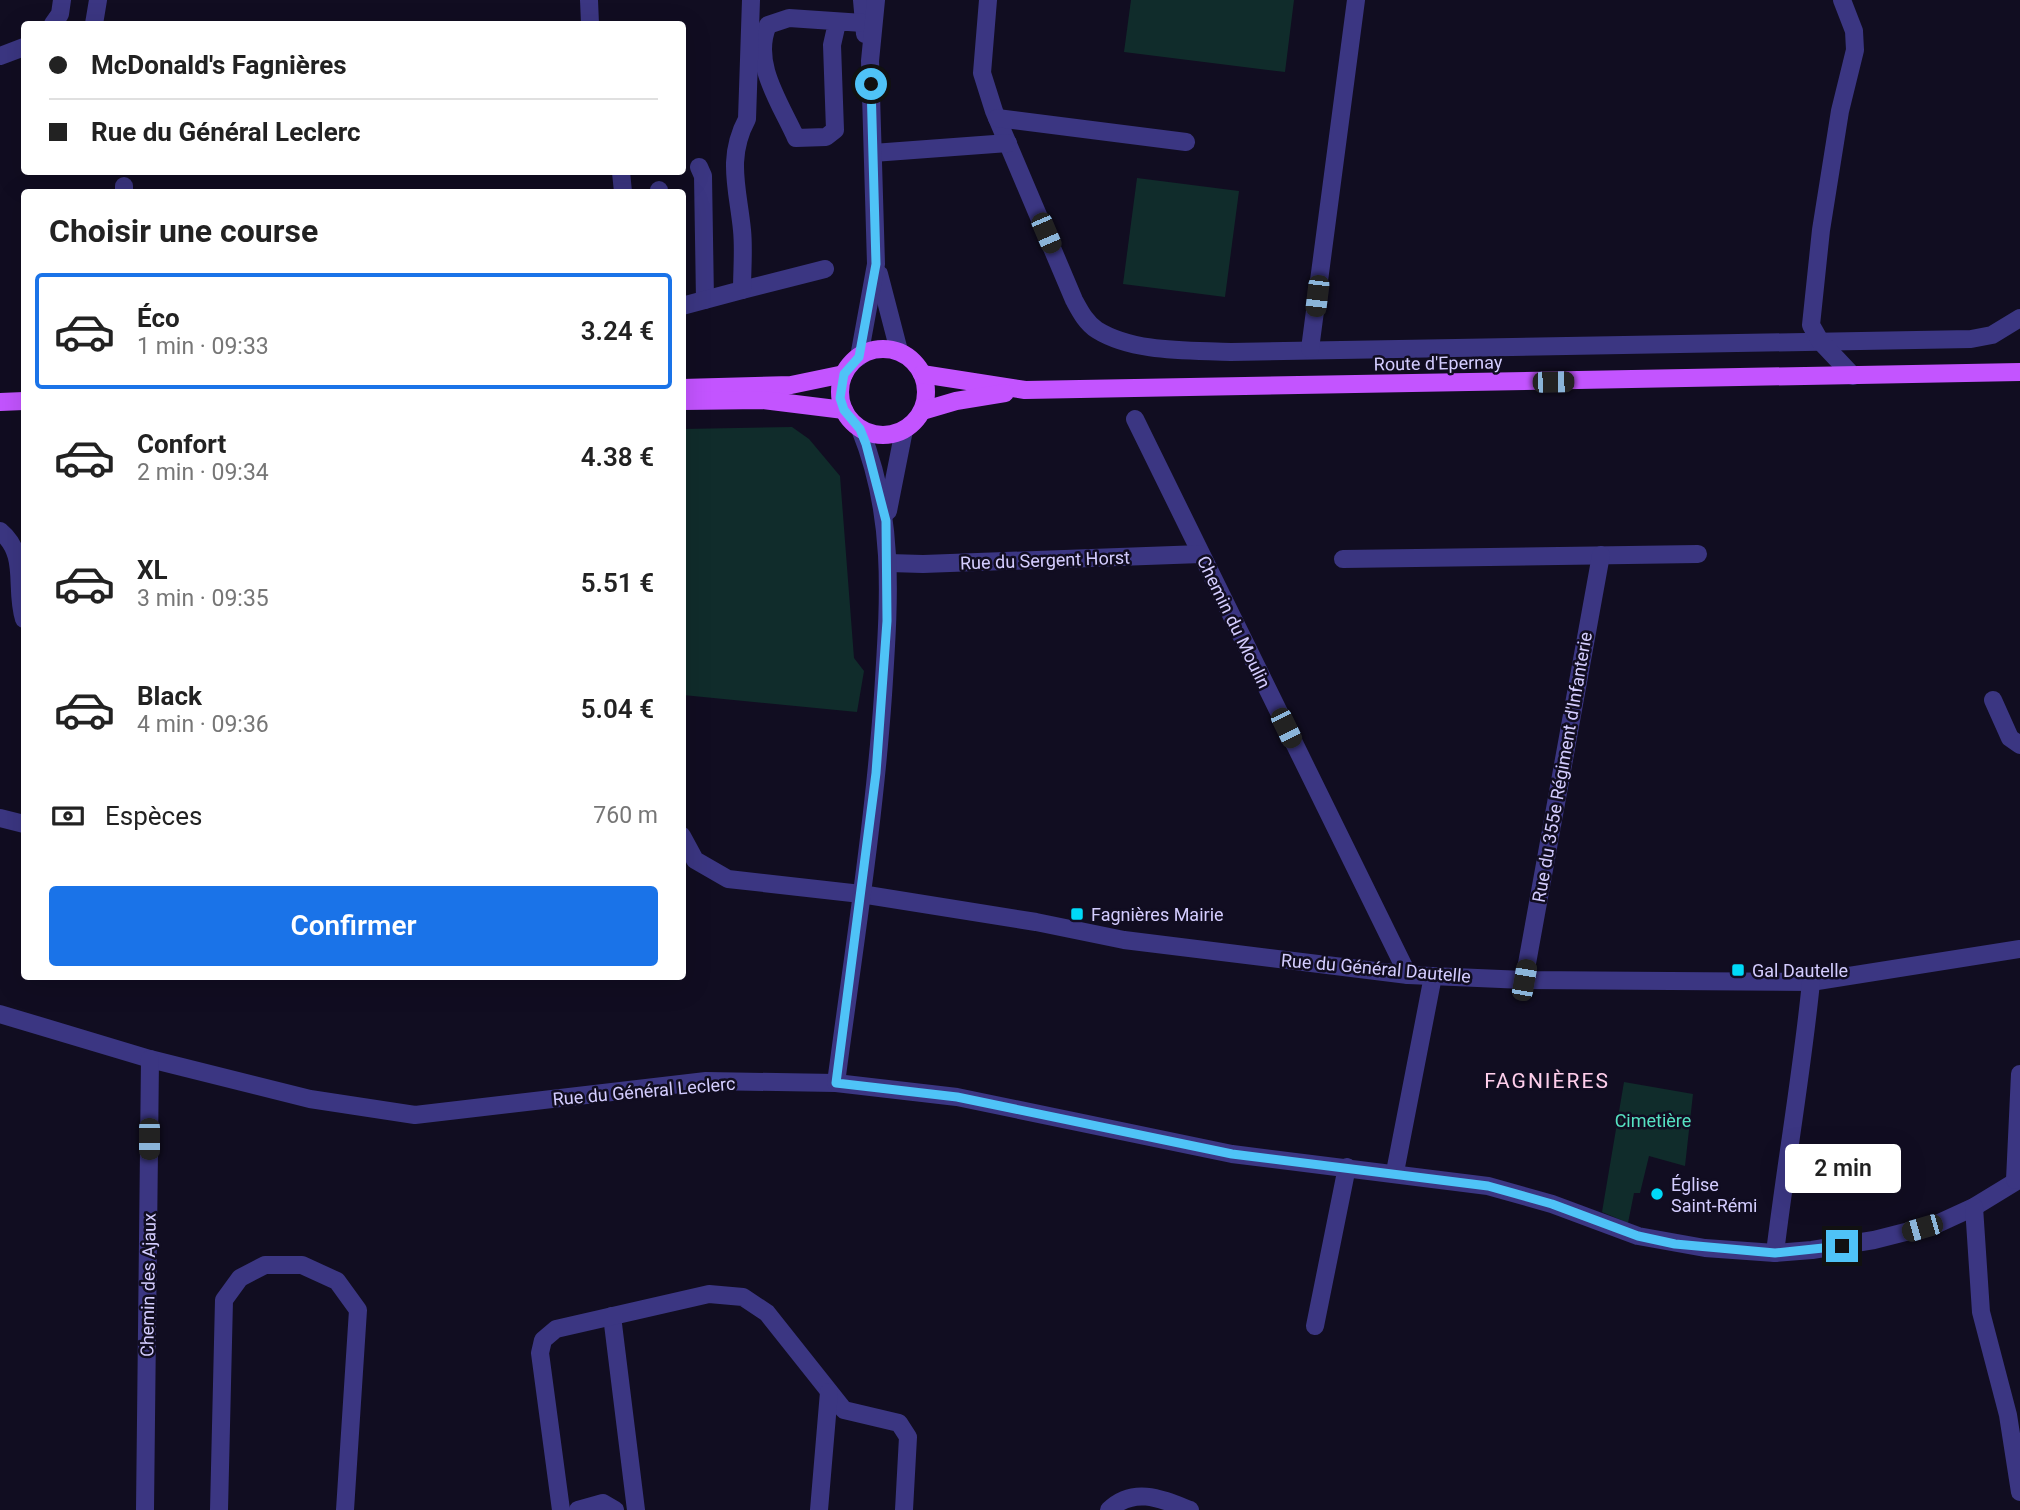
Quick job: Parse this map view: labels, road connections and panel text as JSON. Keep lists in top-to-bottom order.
{
  "streets": {
    "main road": ["Route d'Epernay"],
    "street": [
      "Rue du Sergent Horst",
      "Chemin du Moulin",
      "Rue du 355e Régiment d'Infanterie",
      "Rue du Général Dautelle",
      "Rue du Général Leclerc",
      "Chemin des Ajaux"
    ]
  },
  "crossings": [
    ["Rue du Sergent Horst", "Chemin du Moulin"],
    ["Chemin du Moulin", "Rue du Général Dautelle"],
    ["Rue du 355e Régiment d'Infanterie", "Rue du Général Dautelle"],
    ["Rue du Général Leclerc", "Chemin des Ajaux"]
  ],
  "districts": ["FAGNIÈRES"],
  "parks": ["Cimetière"],
  "places": {
    "transit": ["Fagnières Mairie", "Gal Dautelle"],
    "other": ["Église Saint-Rémi"]
  },
  "page": {
    "banner": ["McDonald's Fagnières", "Rue du Général Leclerc"],
    "heading": "Choisir une course",
    "list": [
      {
        "name": "Éco",
        "note": "1 min · 09:33",
        "value": "3.24 €"
      },
      {
        "name": "Confort",
        "note": "2 min · 09:34",
        "value": "4.38 €"
      },
      {
        "name": "XL",
        "note": "3 min · 09:35",
        "value": "5.51 €"
      },
      {
        "name": "Black",
        "note": "4 min · 09:36",
        "value": "5.04 €"
      }
    ],
    "pay": ["Espèces", "760 m"],
    "buttons": "Confirmer",
    "bubble": "2 min"
  }
}
